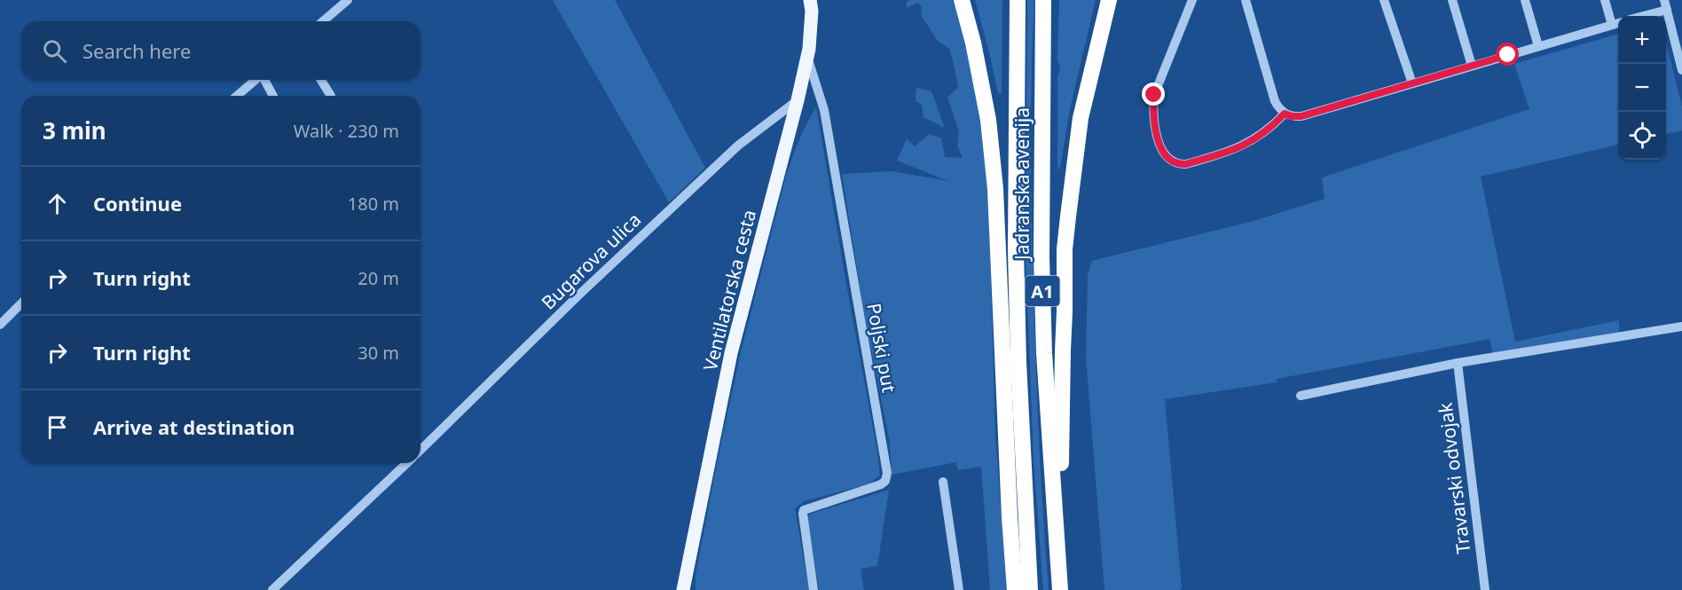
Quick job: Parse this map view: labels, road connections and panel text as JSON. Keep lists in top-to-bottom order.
{
  "streets": {
    "highway": ["Jadranska avenija", "A1"],
    "main road": ["Ventilatorska cesta"],
    "street": ["Bugarova ulica", "Poljski put", "Travarski odvojak"]
  },
  "crossings": [
    ["Bugarova ulica", "Ventilatorska cesta"],
    ["Ventilatorska cesta", "Poljski put"]
  ],
  "page": {
    "map_buttons": ["+", "−"],
    "search": "Search here",
    "heading": ["3 min", "Walk · 230 m"],
    "list": [
      ["Continue", "180 m"],
      ["Turn right", "20 m"],
      ["Turn right", "30 m"],
      "Arrive at destination"
    ]
  }
}
